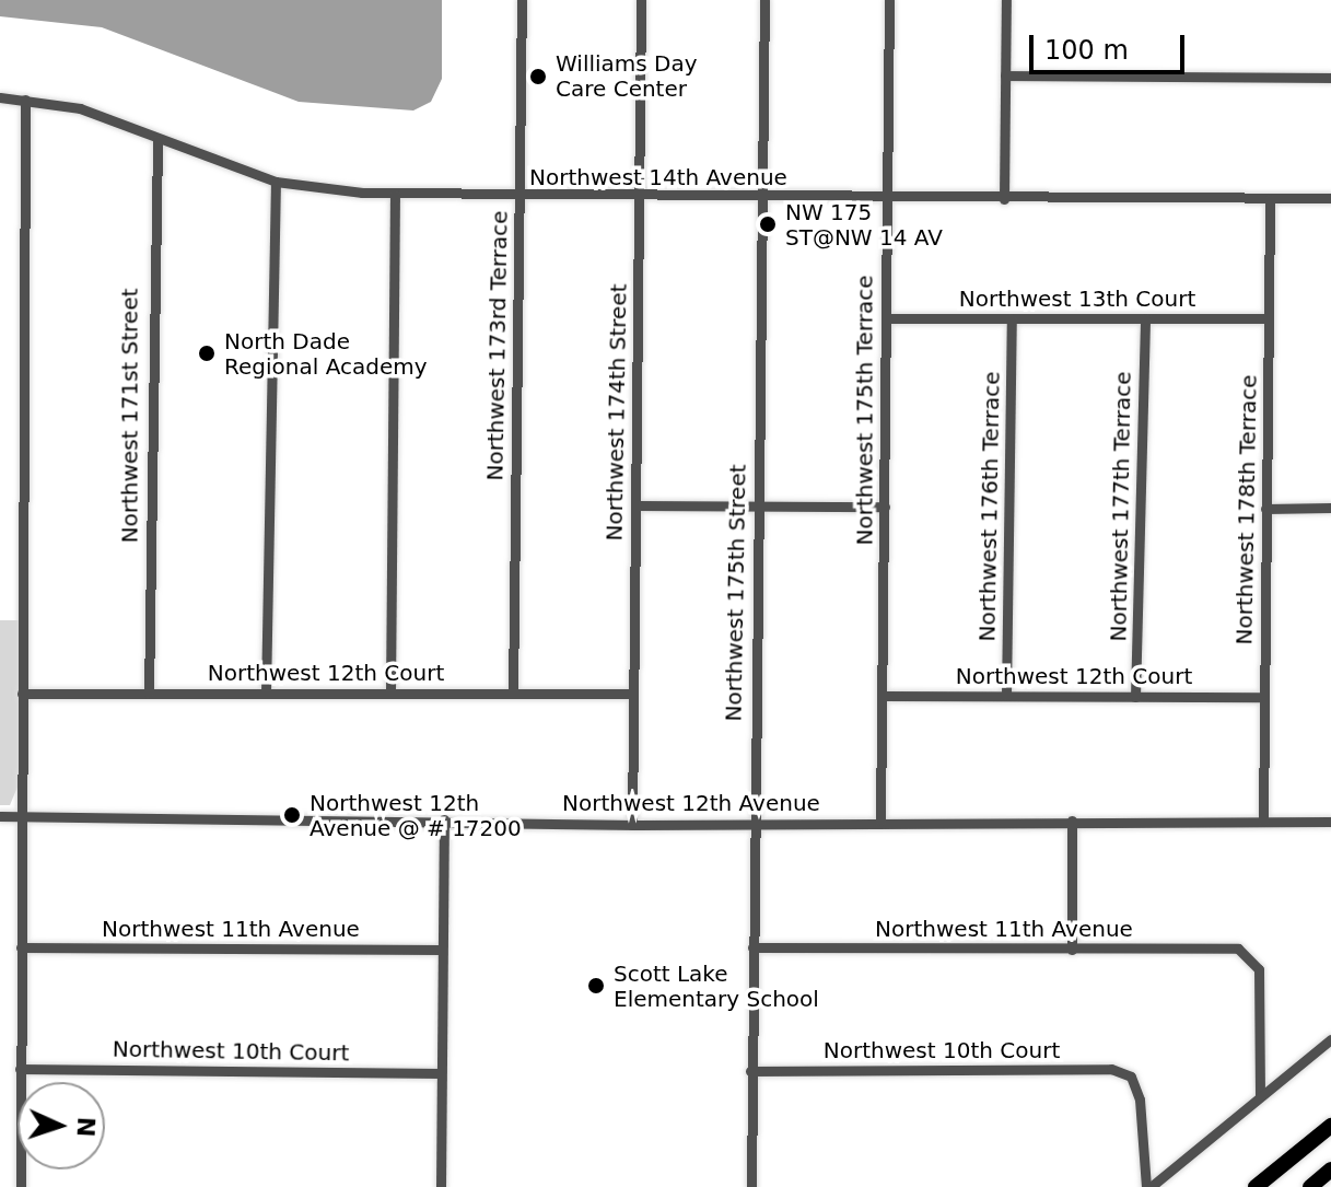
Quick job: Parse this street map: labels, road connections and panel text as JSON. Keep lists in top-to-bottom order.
{
  "streets": {
    "street": [
      "Northwest 14th Avenue",
      "Northwest 13th Court",
      "Northwest 173rd Terrace",
      "Northwest 175th Terrace",
      "Northwest 174th Street",
      "Northwest 171st Street",
      "Northwest 176th Terrace",
      "Northwest 177th Terrace",
      "Northwest 178th Terrace",
      "Northwest 175th Street",
      "Northwest 12th Court",
      "Northwest 12th Avenue",
      "Northwest 11th Avenue",
      "Northwest 10th Court"
    ]
  },
  "crossings": [
    ["Northwest 14th Avenue", "Northwest 173rd Terrace"],
    ["Northwest 14th Avenue", "Northwest 175th Terrace"],
    ["Northwest 14th Avenue", "Northwest 174th Street"],
    ["Northwest 14th Avenue", "Northwest 171st Street"],
    ["Northwest 14th Avenue", "Northwest 178th Terrace"],
    ["Northwest 14th Avenue", "Northwest 175th Street"],
    ["Northwest 13th Court", "Northwest 175th Terrace"],
    ["Northwest 13th Court", "Northwest 176th Terrace"],
    ["Northwest 13th Court", "Northwest 177th Terrace"],
    ["Northwest 13th Court", "Northwest 178th Terrace"],
    ["Northwest 173rd Terrace", "Northwest 12th Court"],
    ["Northwest 175th Terrace", "Northwest 12th Court"],
    ["Northwest 175th Terrace", "Northwest 12th Avenue"],
    ["Northwest 174th Street", "Northwest 12th Court"],
    ["Northwest 174th Street", "Northwest 12th Avenue"],
    ["Northwest 171st Street", "Northwest 12th Court"],
    ["Northwest 176th Terrace", "Northwest 12th Court"],
    ["Northwest 177th Terrace", "Northwest 12th Court"],
    ["Northwest 178th Terrace", "Northwest 12th Court"],
    ["Northwest 178th Terrace", "Northwest 12th Avenue"],
    ["Northwest 175th Street", "Northwest 12th Avenue"],
    ["Northwest 175th Street", "Northwest 11th Avenue"],
    ["Northwest 175th Street", "Northwest 10th Court"]
  ],
  "places": [
    "Williams Day Care Center",
    "NW 175 ST@NW 14 AV",
    "North Dade Regional Academy",
    "Northwest 12th Avenue @ # 17200",
    "Scott Lake Elementary School"
  ],
  "scale_bar": "100 m",
  "north": "right"
}
